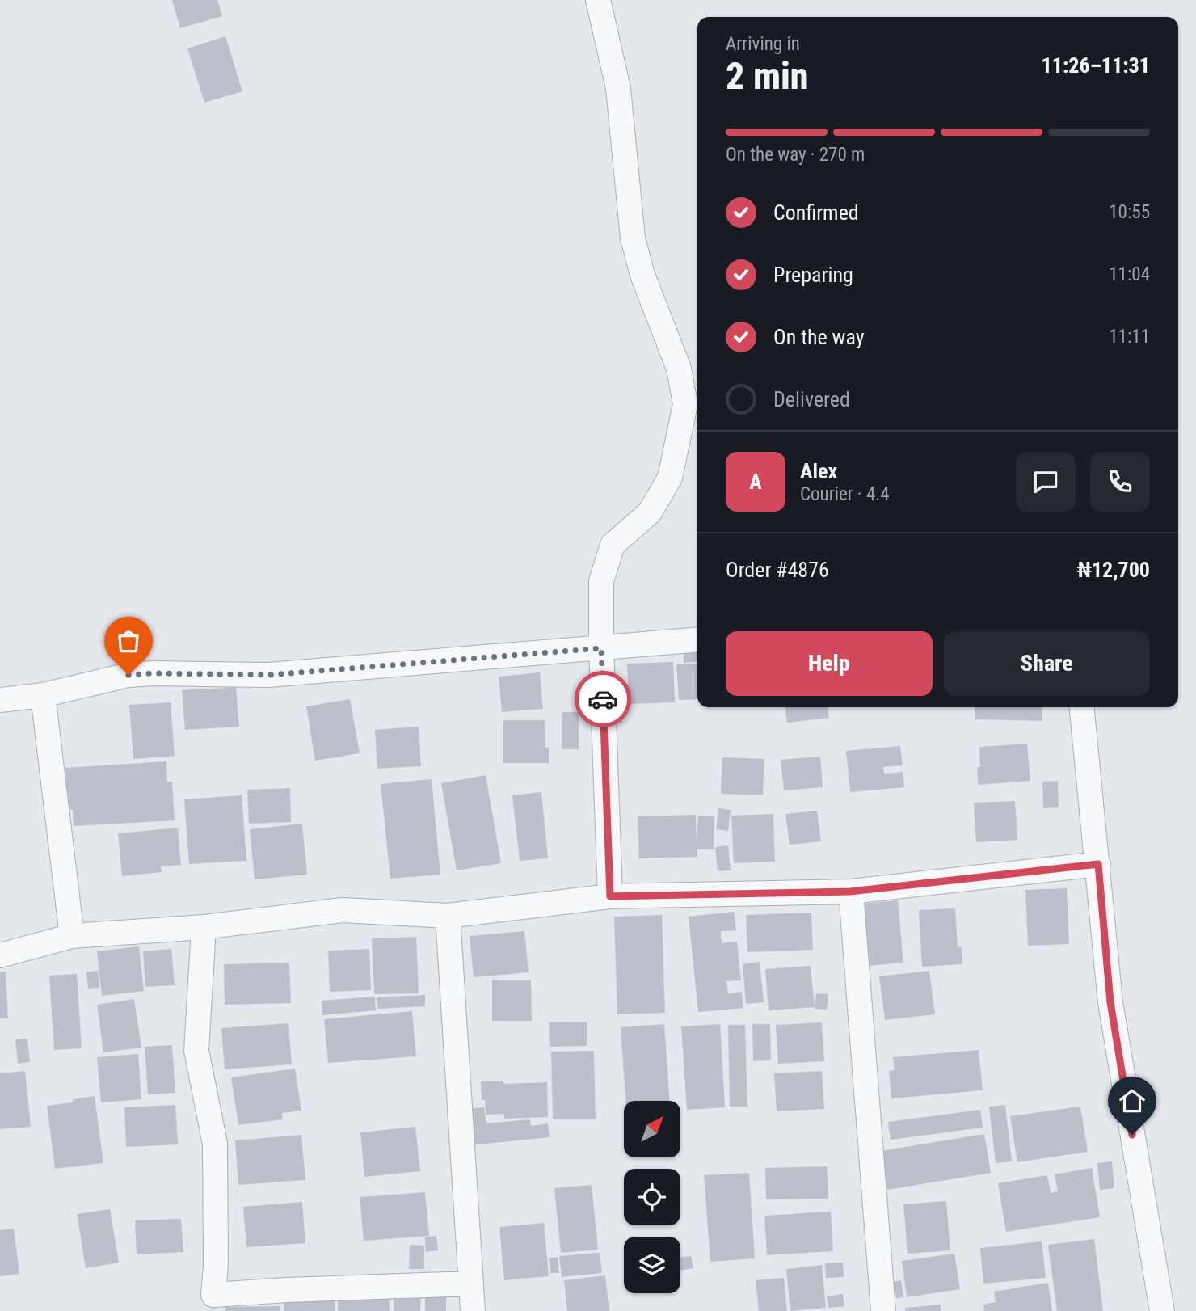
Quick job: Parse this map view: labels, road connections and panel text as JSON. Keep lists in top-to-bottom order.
{
  "north": "top right",
  "page": {
    "heading": ["2 min", "Arriving in", "11:26–11:31"],
    "panel": [
      "Alex",
      "Courier · 4.4",
      "Order #4876",
      "₦12,700"
    ],
    "bar": "On the way · 270 m",
    "list": [
      ["Confirmed", "10:55"],
      ["Preparing", "11:04"],
      ["On the way", "11:11"],
      "Delivered"
    ],
    "round": "A",
    "buttons": ["Help", "Share"]
  }
}
